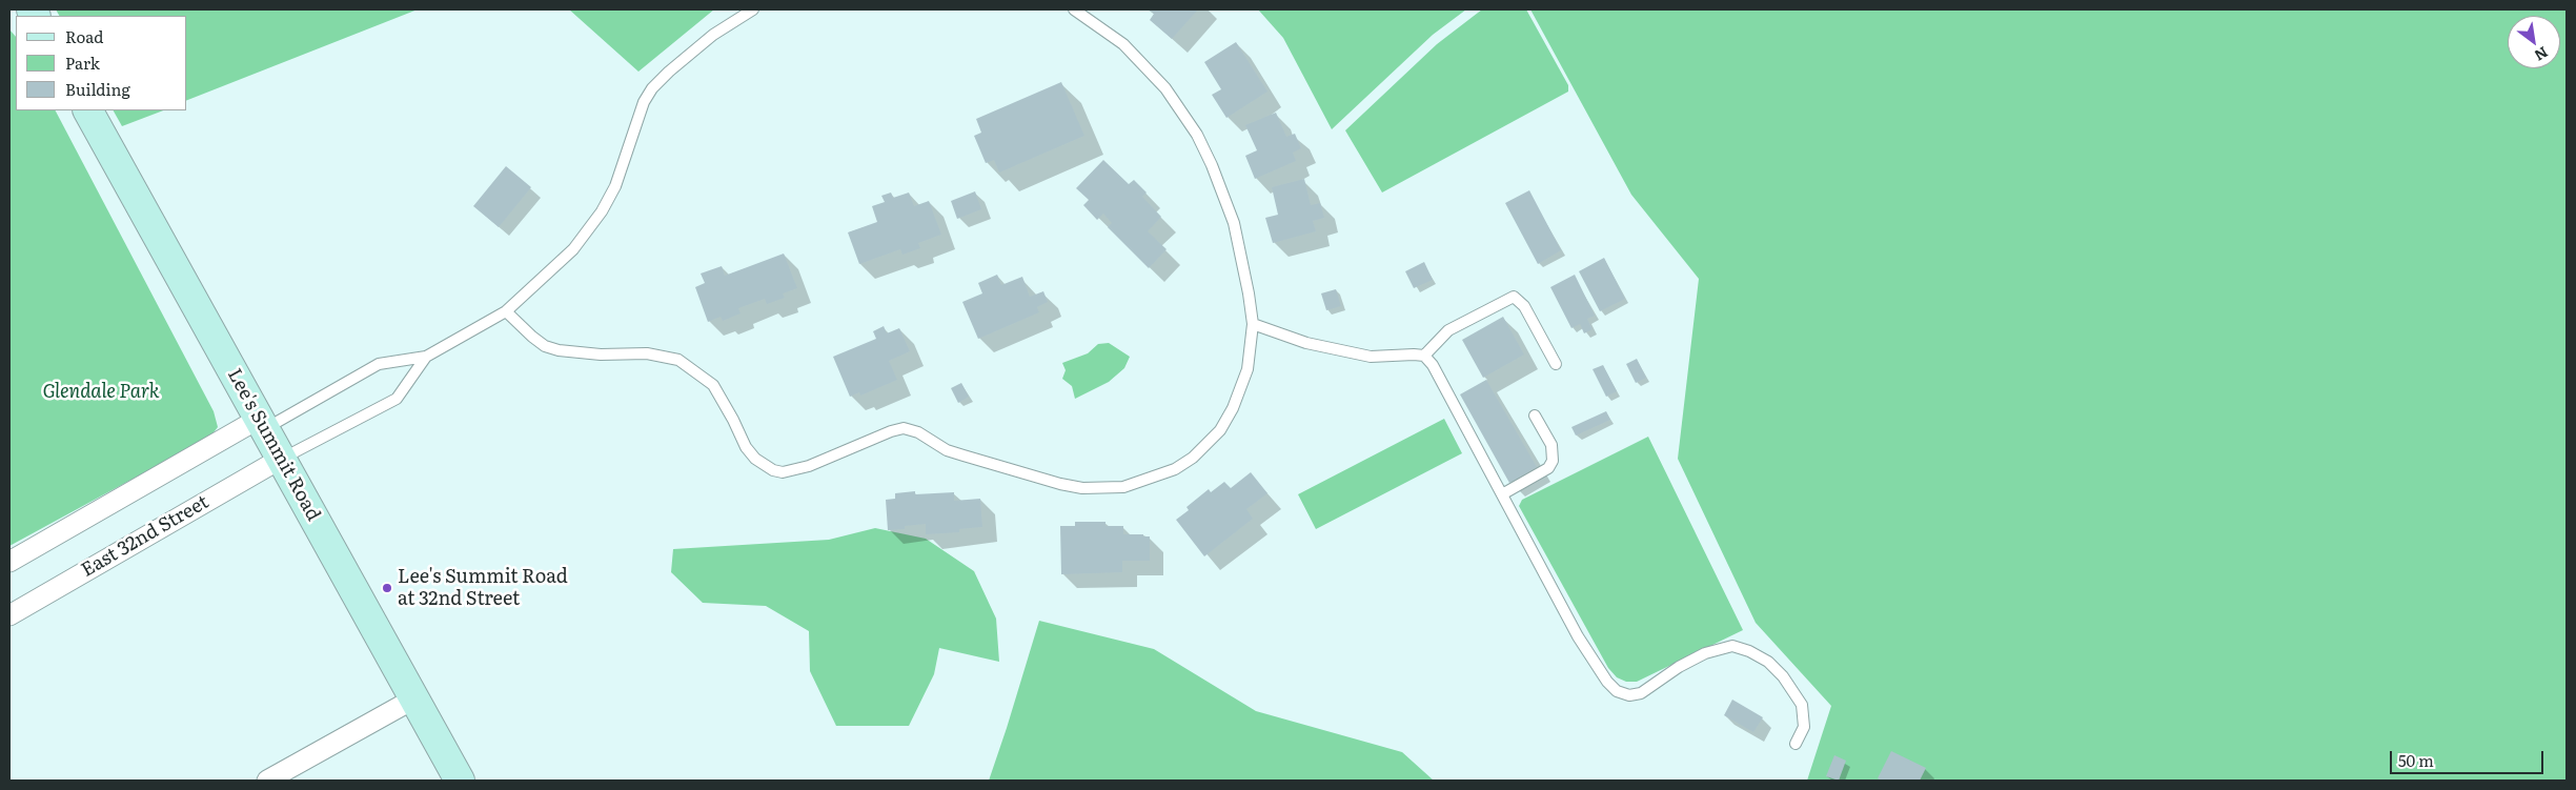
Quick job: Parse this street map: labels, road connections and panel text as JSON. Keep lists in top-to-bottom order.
{
  "streets": {
    "main road": ["Lee's Summit Road"],
    "street": ["East 32nd Street"]
  },
  "crossings": [
    ["Lee's Summit Road", "East 32nd Street"]
  ],
  "parks": ["Glendale Park"],
  "places": ["Lee's Summit Road at 32nd Street"],
  "legend": ["Road", "Park", "Building"],
  "scale_bar": "50 m",
  "north": "bottom right"
}
